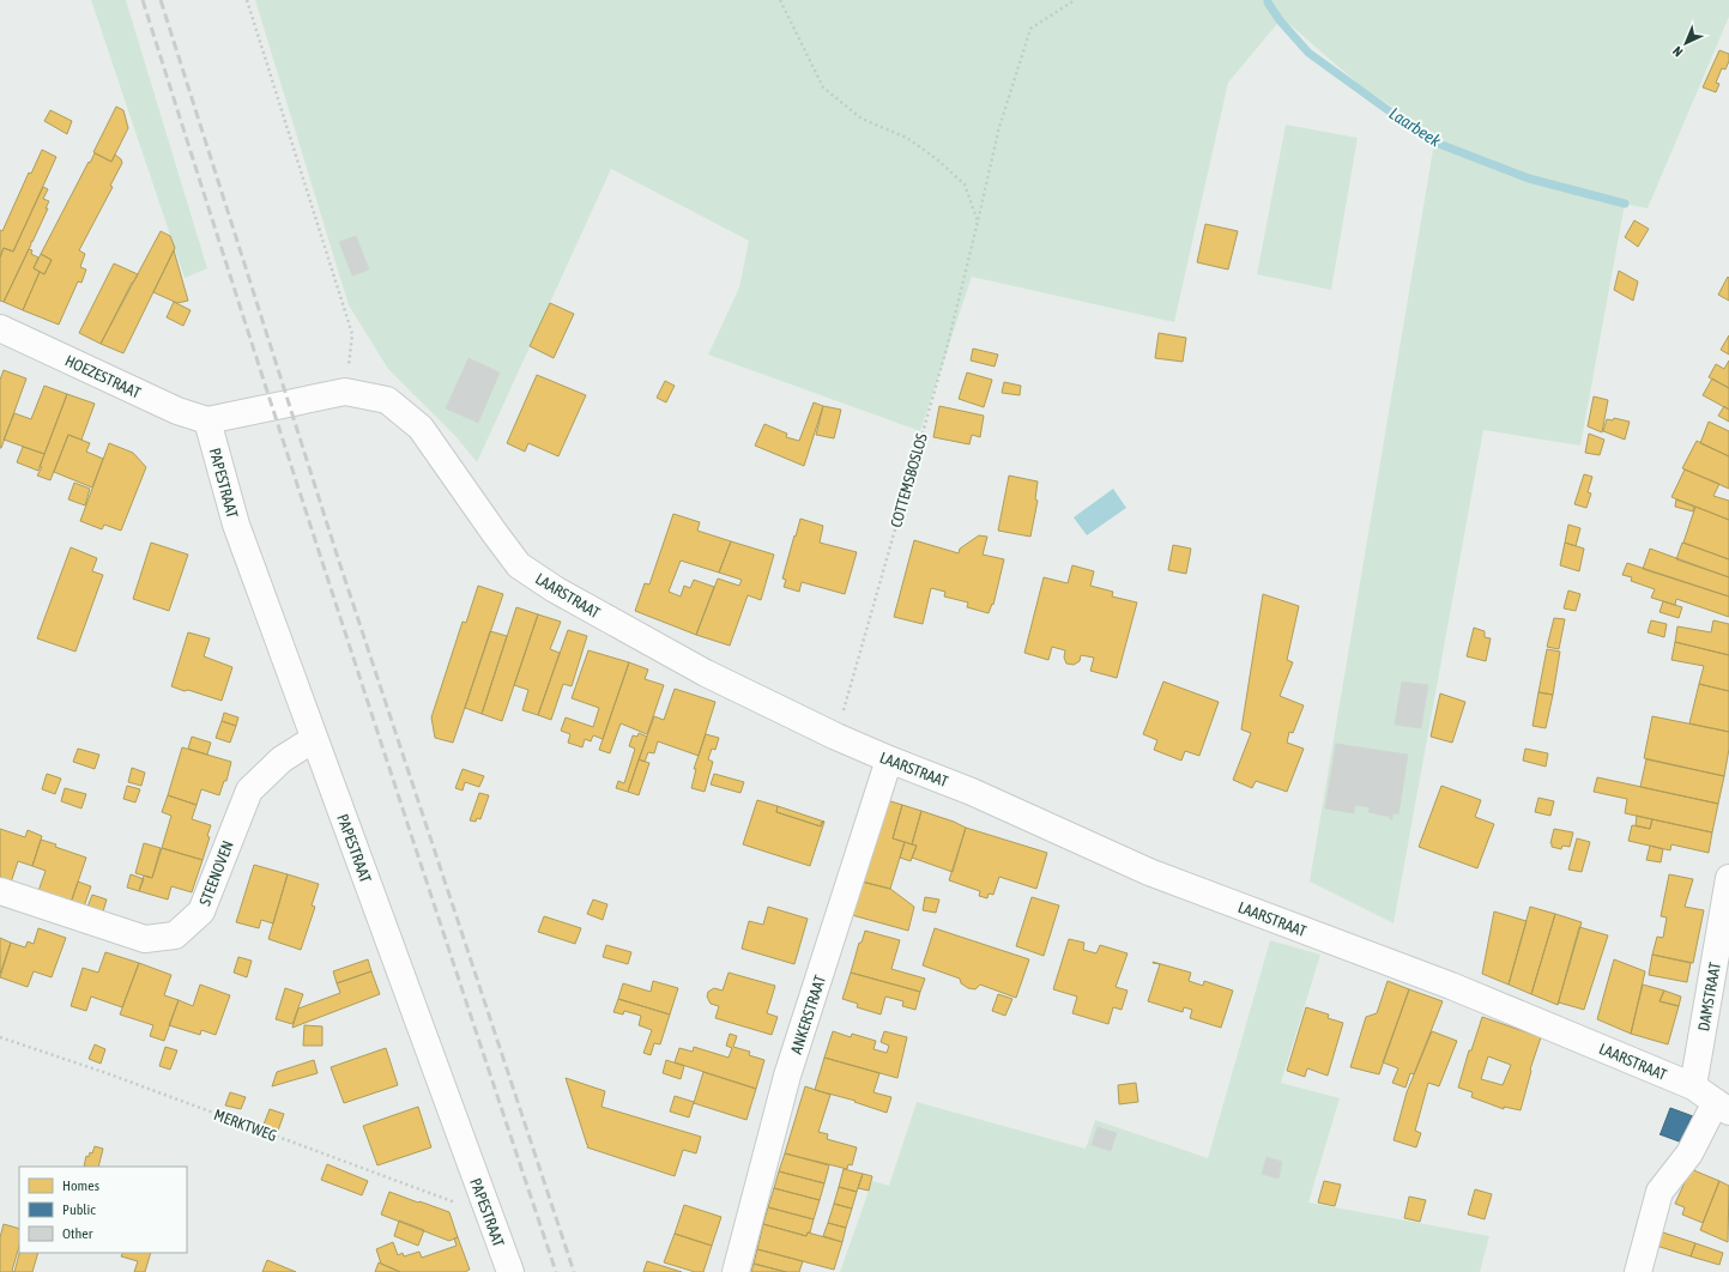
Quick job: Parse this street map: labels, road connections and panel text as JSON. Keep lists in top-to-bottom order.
{
  "streets": {
    "street": [
      "HOEZESTRAAT",
      "PAPESTRAAT",
      "LAARSTRAAT",
      "STEENOVEN",
      "DAMSTRAAT",
      "ANKERSTRAAT"
    ],
    "path": ["COTTEMSBOSLOS", "MERKTWEG"]
  },
  "crossings": [
    ["HOEZESTRAAT", "PAPESTRAAT"],
    ["HOEZESTRAAT", "LAARSTRAAT"],
    ["COTTEMSBOSLOS", "LAARSTRAAT"],
    ["PAPESTRAAT", "LAARSTRAAT"],
    ["PAPESTRAAT", "STEENOVEN"],
    ["PAPESTRAAT", "MERKTWEG"],
    ["LAARSTRAAT", "DAMSTRAAT"],
    ["LAARSTRAAT", "ANKERSTRAAT"]
  ],
  "water": ["Laarbeek"],
  "legend": ["Homes", "Public", "Other"],
  "north": "bottom left"
}
